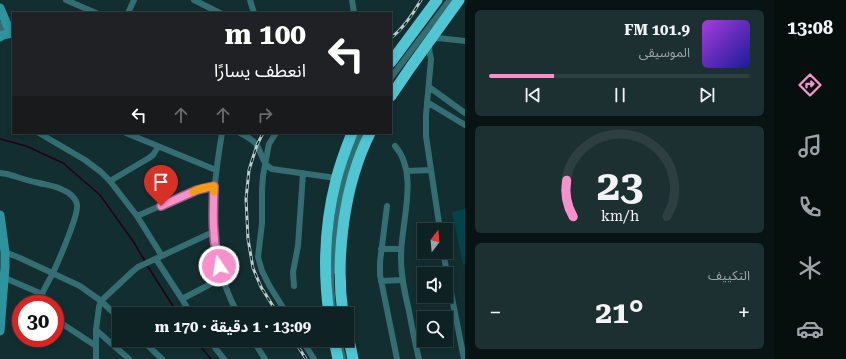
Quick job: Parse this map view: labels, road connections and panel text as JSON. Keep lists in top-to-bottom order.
{
  "north": "top",
  "page": {
    "tabs": "13:08",
    "turn": ["100 m", "انعطف يسارًا"],
    "song": ["101.9 FM", "الموسيقى"],
    "tile": "التكييف",
    "limit": "30",
    "heat": ["−", "21°", "+"],
    "trip": "13:09 · 1 دقيقة · 170 m",
    "gauge": ["23", "km/h"]
  }
}
